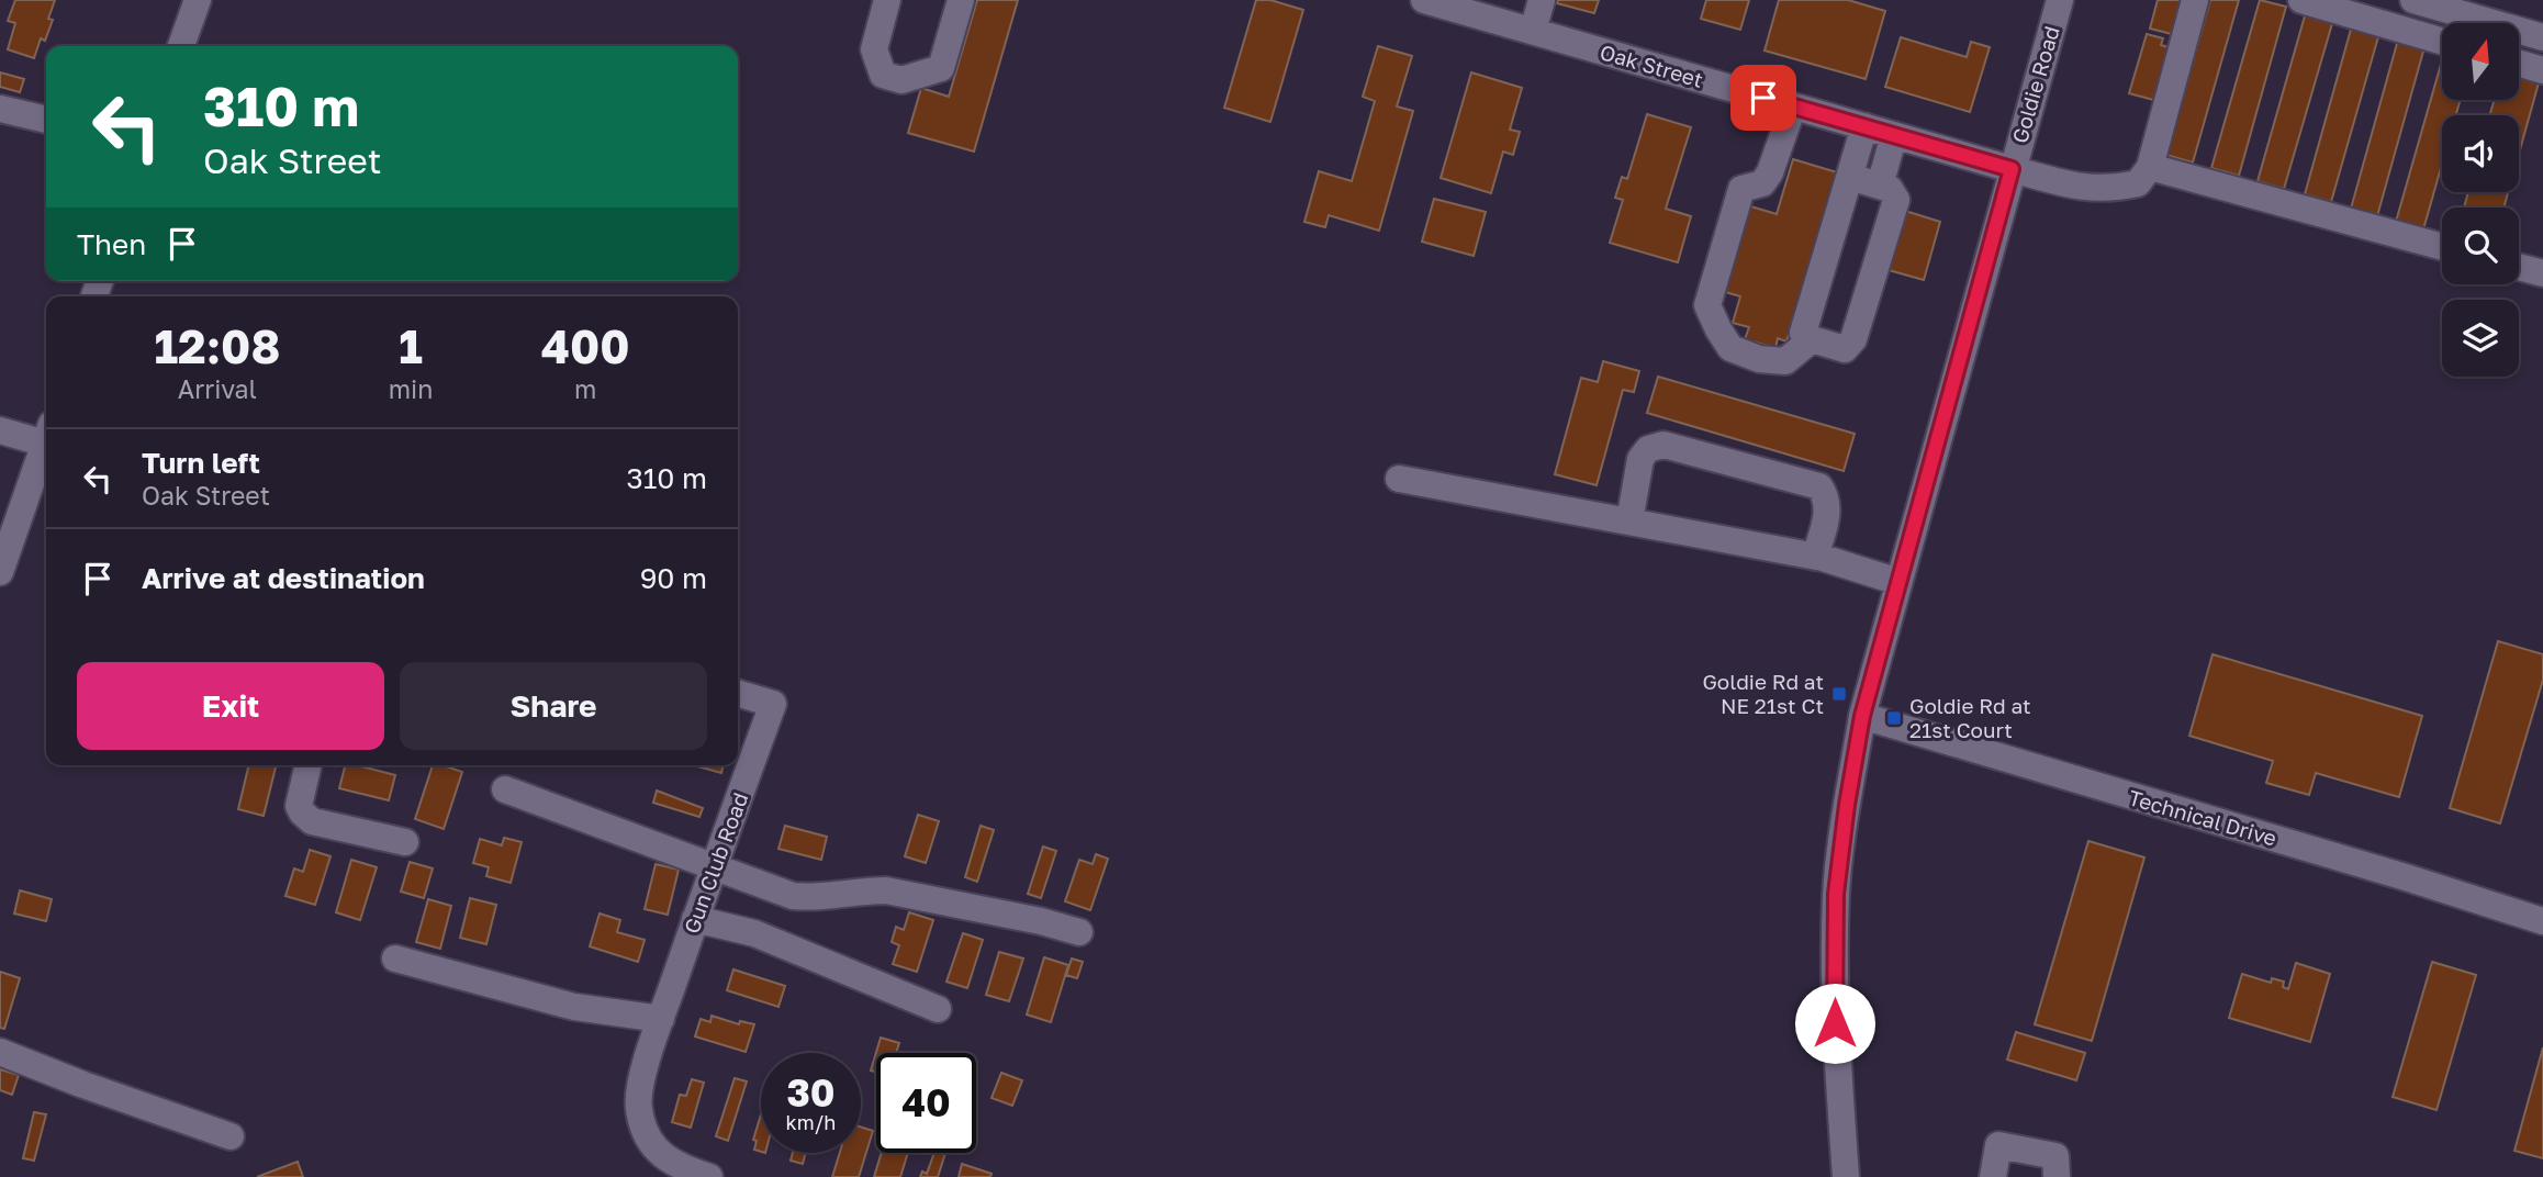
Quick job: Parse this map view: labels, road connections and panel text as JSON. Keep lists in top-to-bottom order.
{
  "streets": {
    "street": [
      "Oak Street",
      "Goldie Road",
      "Technical Drive",
      "Gun Club Road"
    ]
  },
  "crossings": [
    ["Oak Street", "Goldie Road"],
    ["Goldie Road", "Technical Drive"]
  ],
  "places": {
    "transit": ["Goldie Rd at NE 21st Ct", "Goldie Rd at 21st Court"]
  },
  "north": "top",
  "page": {
    "turn": ["310 m", "Oak Street"],
    "then": "Then",
    "eta": [
      "12:08",
      "Arrival",
      "1",
      "min",
      "400",
      "m"
    ],
    "list": [
      {
        "name": "Turn left",
        "note": "Oak Street",
        "value": "310 m"
      },
      {
        "name": "Arrive at destination",
        "value": "90 m"
      }
    ],
    "buttons": ["Exit", "Share"],
    "speed": "30 km/h",
    "limit": "40"
  }
}
